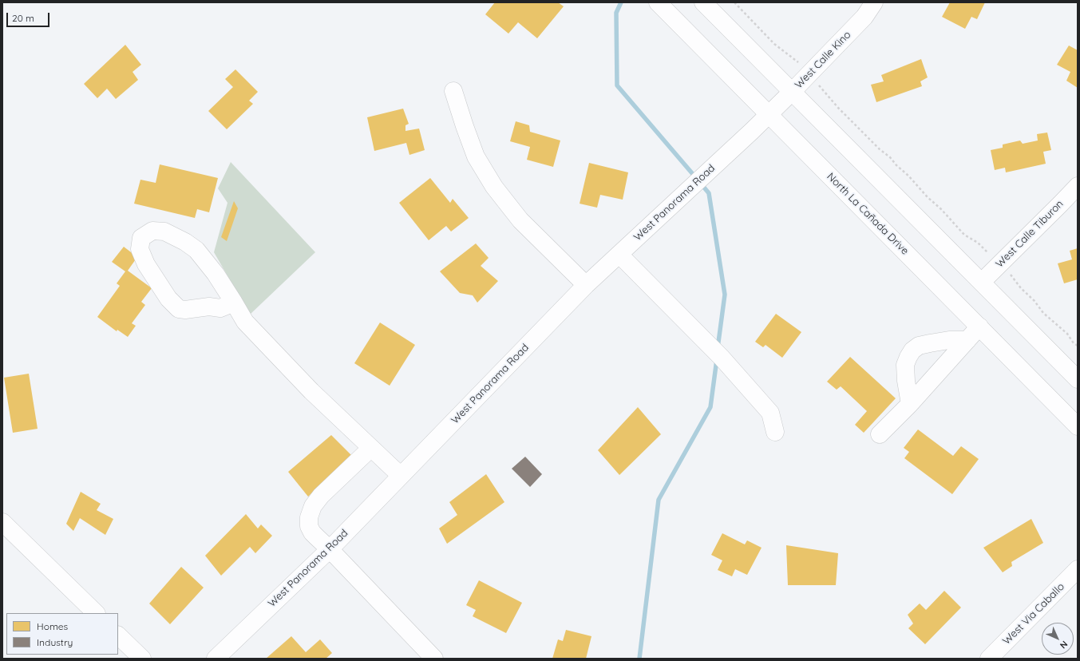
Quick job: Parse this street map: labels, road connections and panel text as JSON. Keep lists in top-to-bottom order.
{
  "streets": {
    "street": [
      "West Calle Kino",
      "West Panorama Road",
      "North La Cañada Drive",
      "West Calle Tiburon",
      "West Via Caballo"
    ]
  },
  "crossings": [
    ["West Calle Kino", "West Panorama Road"],
    ["West Calle Kino", "North La Cañada Drive"],
    ["West Panorama Road", "North La Cañada Drive"]
  ],
  "legend": ["Homes", "Industry"],
  "scale_bar": "20 m",
  "north": "bottom right"
}
